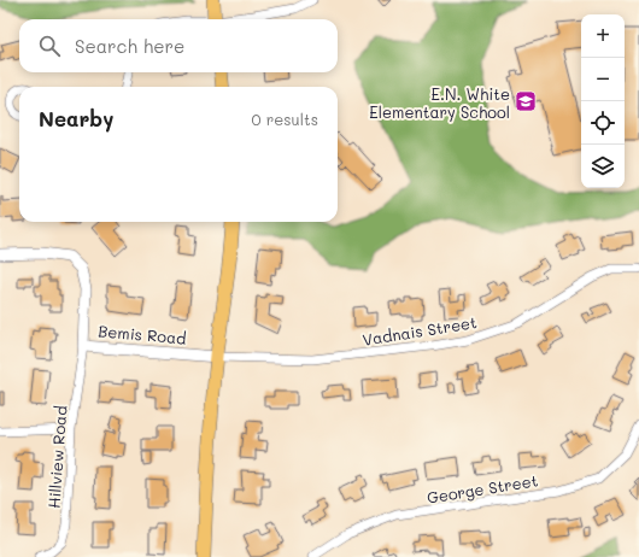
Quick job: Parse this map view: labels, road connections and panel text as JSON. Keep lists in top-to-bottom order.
{
  "streets": {
    "street": [
      "Vadnais Street",
      "Bemis Road",
      "Hillview Road",
      "George Street"
    ]
  },
  "crossings": [
    ["Vadnais Street", "Bemis Road"],
    ["Bemis Road", "Hillview Road"]
  ],
  "places": {
    "school or university": ["E.N. White Elementary School"]
  },
  "page": {
    "map_buttons": ["+", "−"],
    "search": "Search here",
    "heading": ["Nearby", "0 results"]
  }
}
